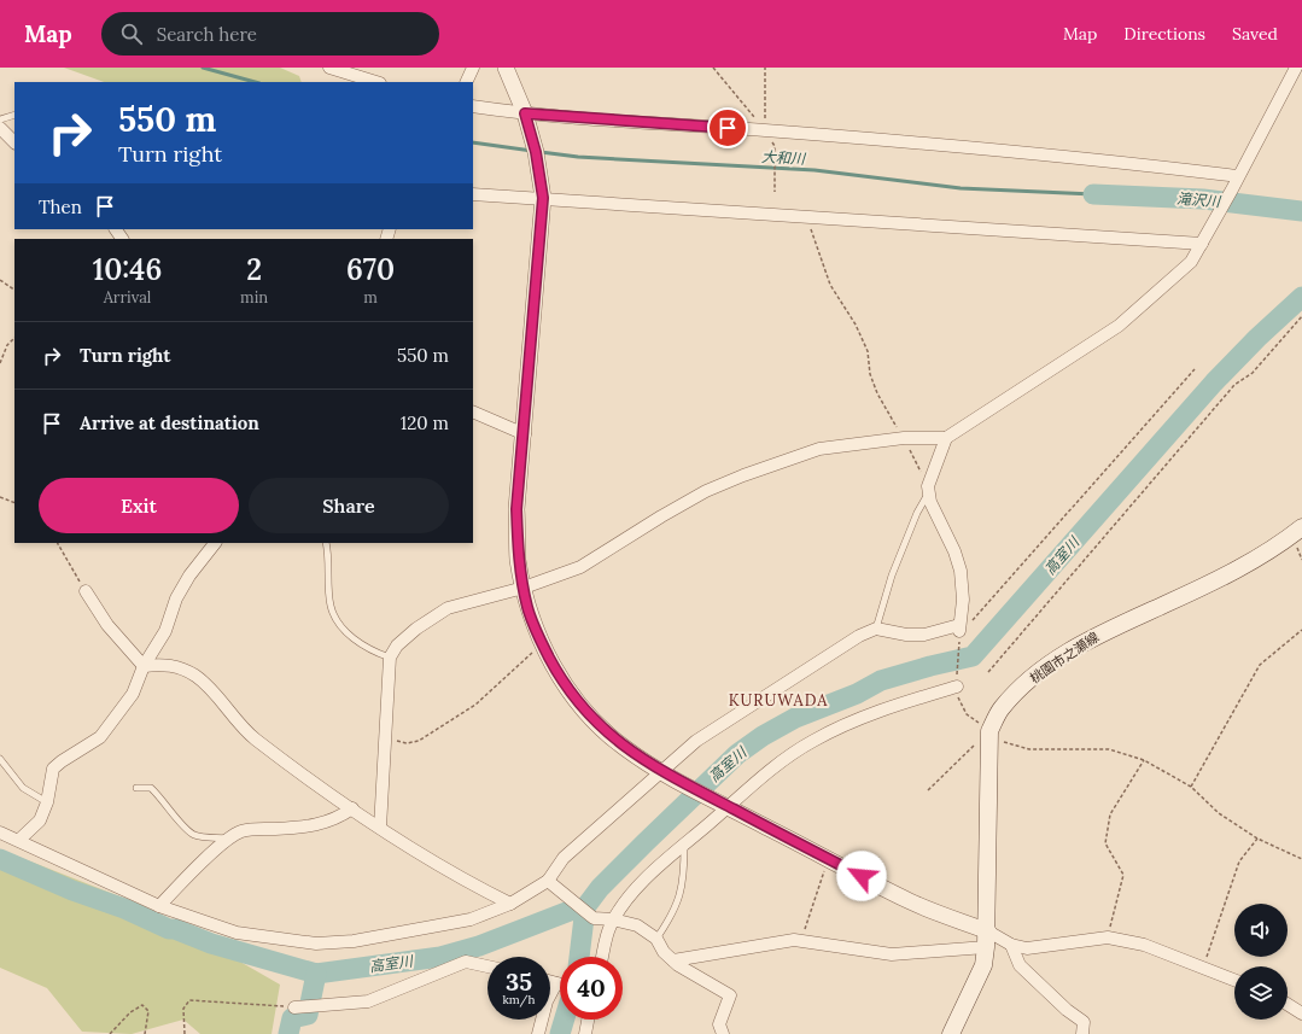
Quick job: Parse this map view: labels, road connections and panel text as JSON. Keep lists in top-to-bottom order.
{
  "streets": {
    "main road": ["桃園市之瀬線"]
  },
  "districts": ["KURUWADA"],
  "water": ["大和川", "滝沢川", "高室川"],
  "page": {
    "header": "Map",
    "search": "Search here",
    "nav": ["Map", "Directions", "Saved"],
    "turn": ["550 m", "Turn right"],
    "then": "Then",
    "eta": [
      "10:46",
      "Arrival",
      "2",
      "min",
      "670",
      "m"
    ],
    "list": [
      {
        "name": "Turn right",
        "value": "550 m"
      },
      {
        "name": "Arrive at destination",
        "value": "120 m"
      }
    ],
    "buttons": ["Exit", "Share"],
    "speed": "35 km/h",
    "limit": "40"
  }
}
